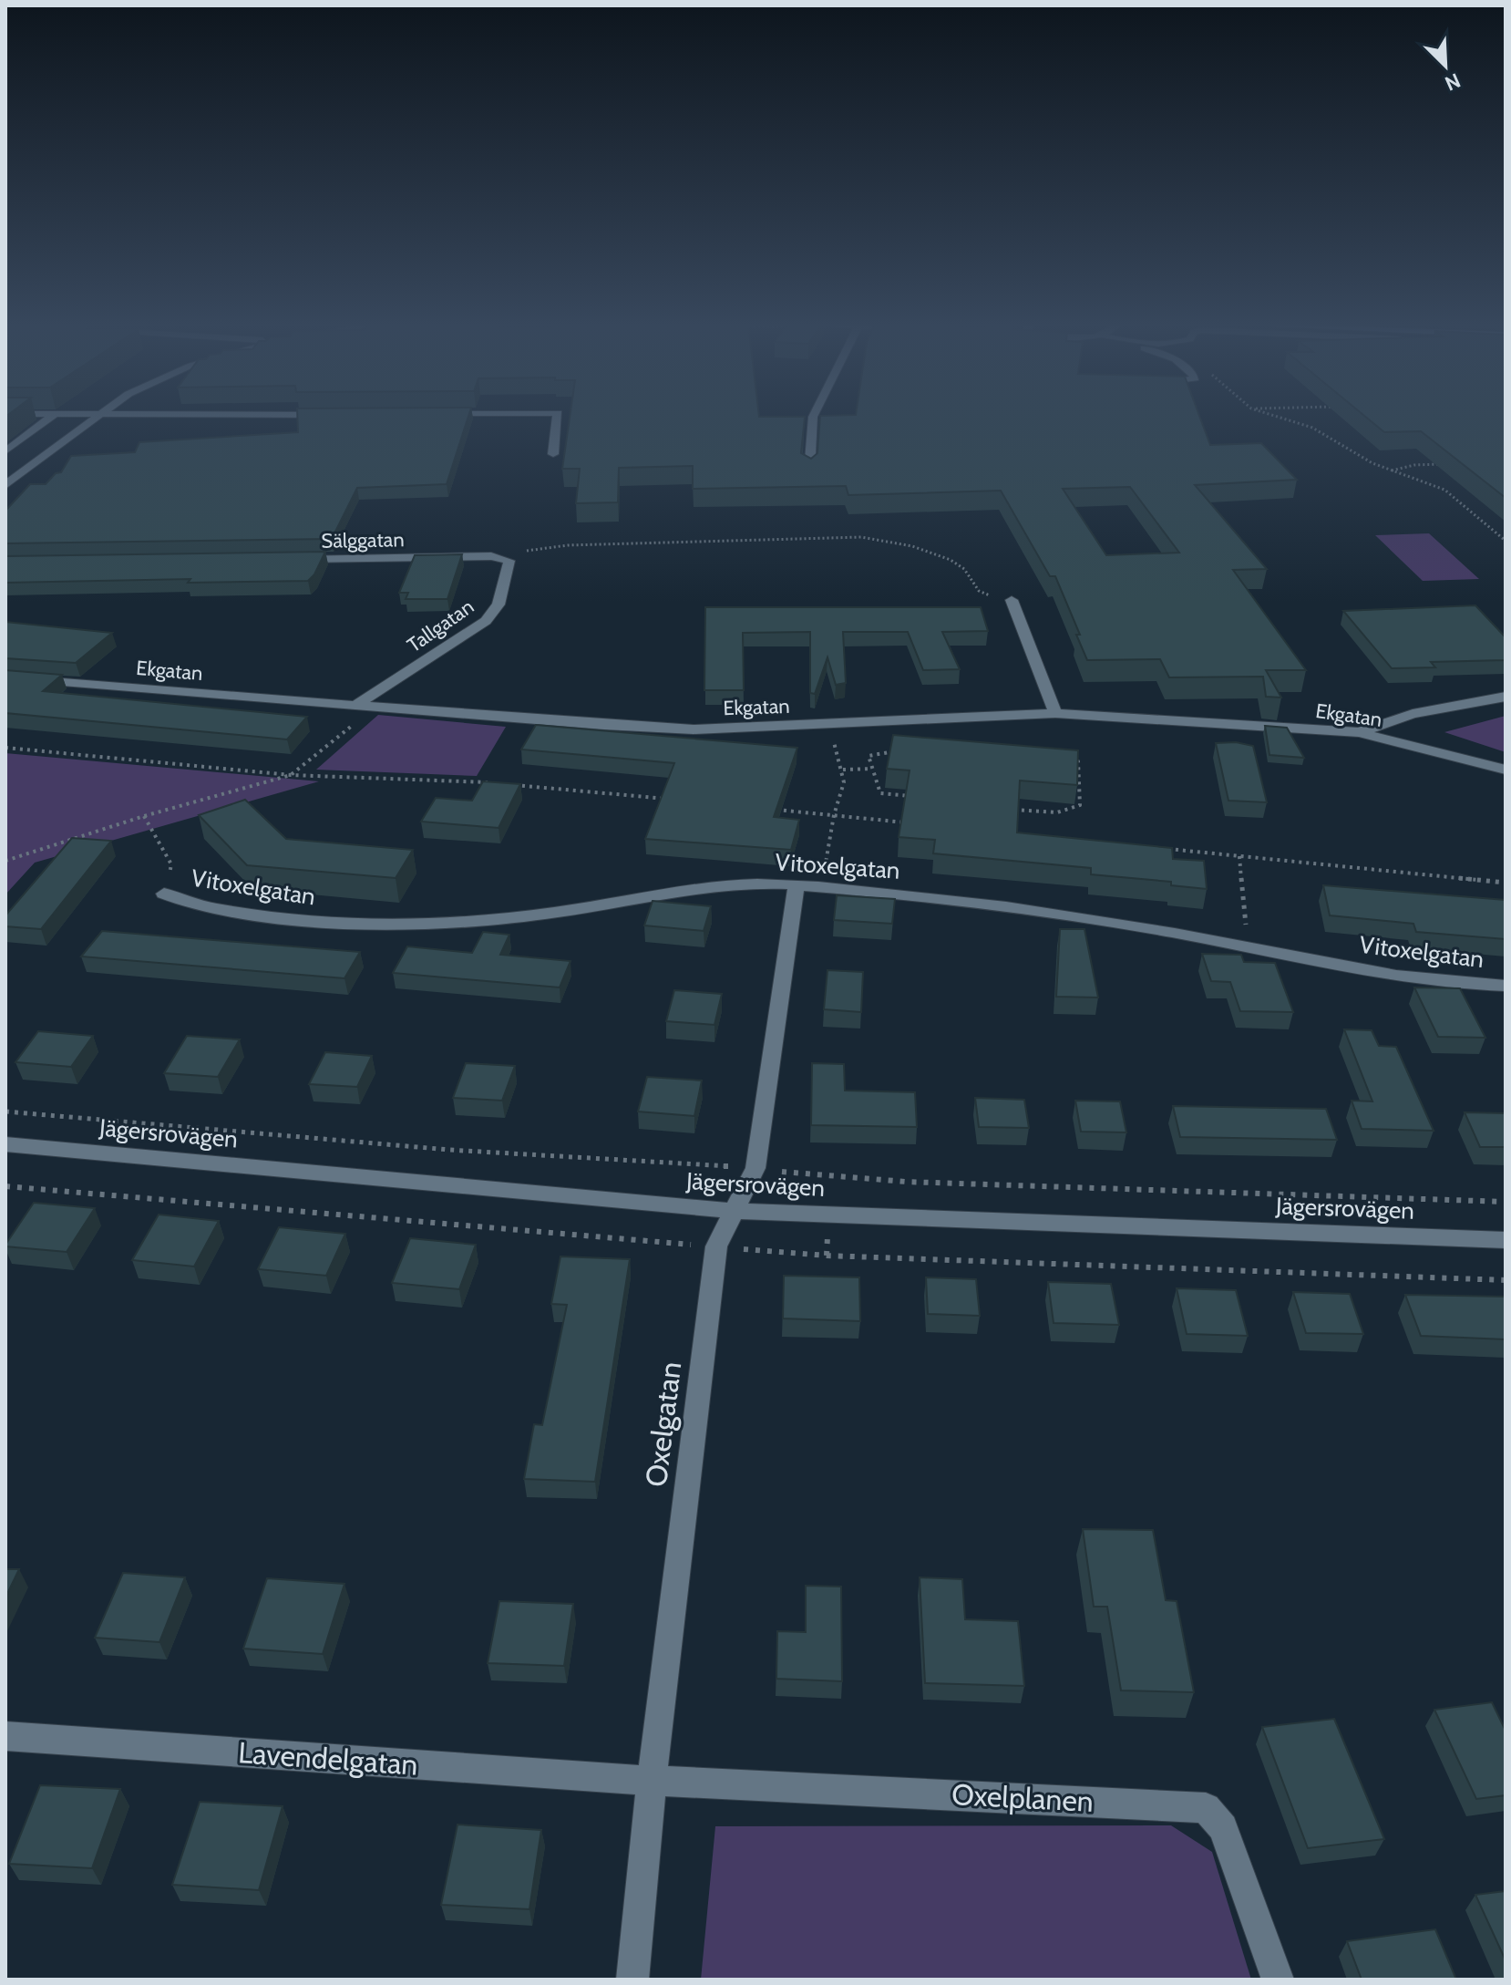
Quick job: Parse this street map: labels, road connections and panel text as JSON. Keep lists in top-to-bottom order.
{
  "streets": {
    "street": [
      "Sälggatan",
      "Tallgatan",
      "Ekgatan",
      "Vitoxelgatan",
      "Jägersrovägen",
      "Oxelgatan",
      "Lavendelgatan",
      "Oxelplanen"
    ]
  },
  "crossings": [
    ["Sälggatan", "Tallgatan"],
    ["Tallgatan", "Ekgatan"],
    ["Vitoxelgatan", "Oxelgatan"],
    ["Jägersrovägen", "Oxelgatan"],
    ["Oxelgatan", "Lavendelgatan"],
    ["Oxelgatan", "Oxelplanen"],
    ["Lavendelgatan", "Oxelplanen"]
  ],
  "north": "bottom right"
}
